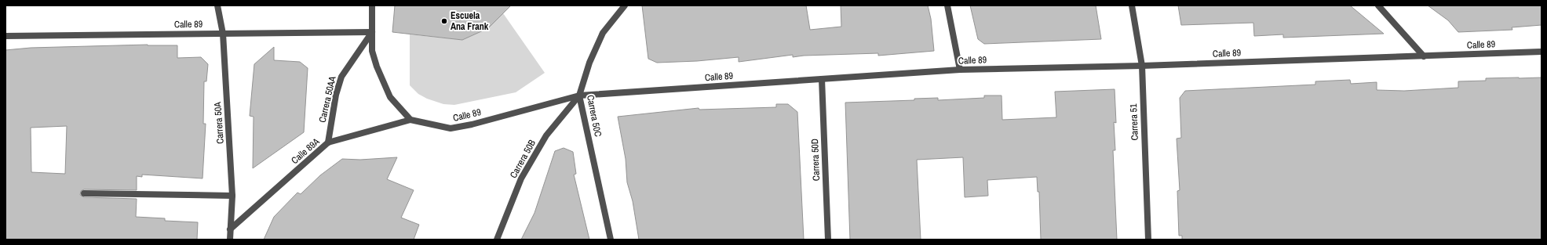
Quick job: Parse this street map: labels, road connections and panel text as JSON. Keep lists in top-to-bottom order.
{
  "streets": {
    "street": [
      "Calle 89",
      "Carrera 50AA",
      "Carrera 50C",
      "Carrera 51",
      "Carrera 50A",
      "Calle 89A",
      "Carrera 50B",
      "Carrera 50D"
    ]
  },
  "crossings": [
    ["Calle 89", "Carrera 50AA"],
    ["Calle 89", "Carrera 50C"],
    ["Calle 89", "Carrera 51"],
    ["Calle 89", "Carrera 50A"],
    ["Calle 89", "Calle 89A"],
    ["Calle 89", "Carrera 50B"],
    ["Calle 89", "Carrera 50D"],
    ["Carrera 50AA", "Calle 89A"],
    ["Carrera 50C", "Carrera 50B"],
    ["Carrera 50A", "Calle 89A"]
  ],
  "places": ["Escuela Ana Frank"]
}
